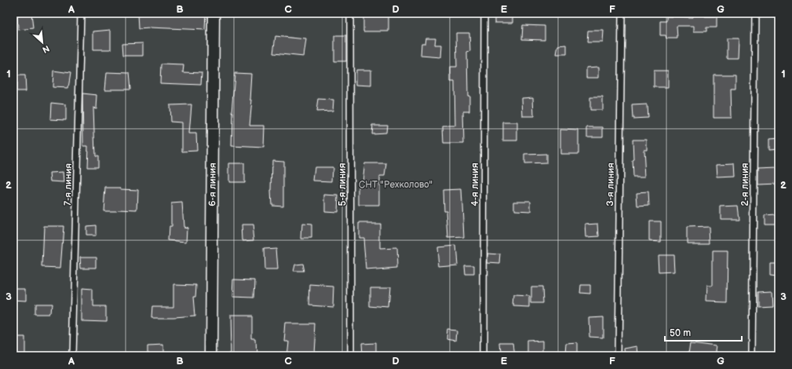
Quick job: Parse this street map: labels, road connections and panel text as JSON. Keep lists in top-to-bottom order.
{
  "streets": {
    "street": ["6-я линия"],
    "lane": [
      "7-я линия",
      "5-я линия",
      "4-я линия",
      "3-я линия",
      "2-я линия"
    ]
  },
  "parks": ["СНТ \"Рехколово\""],
  "scale_bar": "50 m",
  "north": "bottom right",
  "grid": {
    "columns": [
      "A",
      "B",
      "C",
      "D",
      "E",
      "F",
      "G"
    ],
    "rows": ["1", "2", "3"]
  }
}
